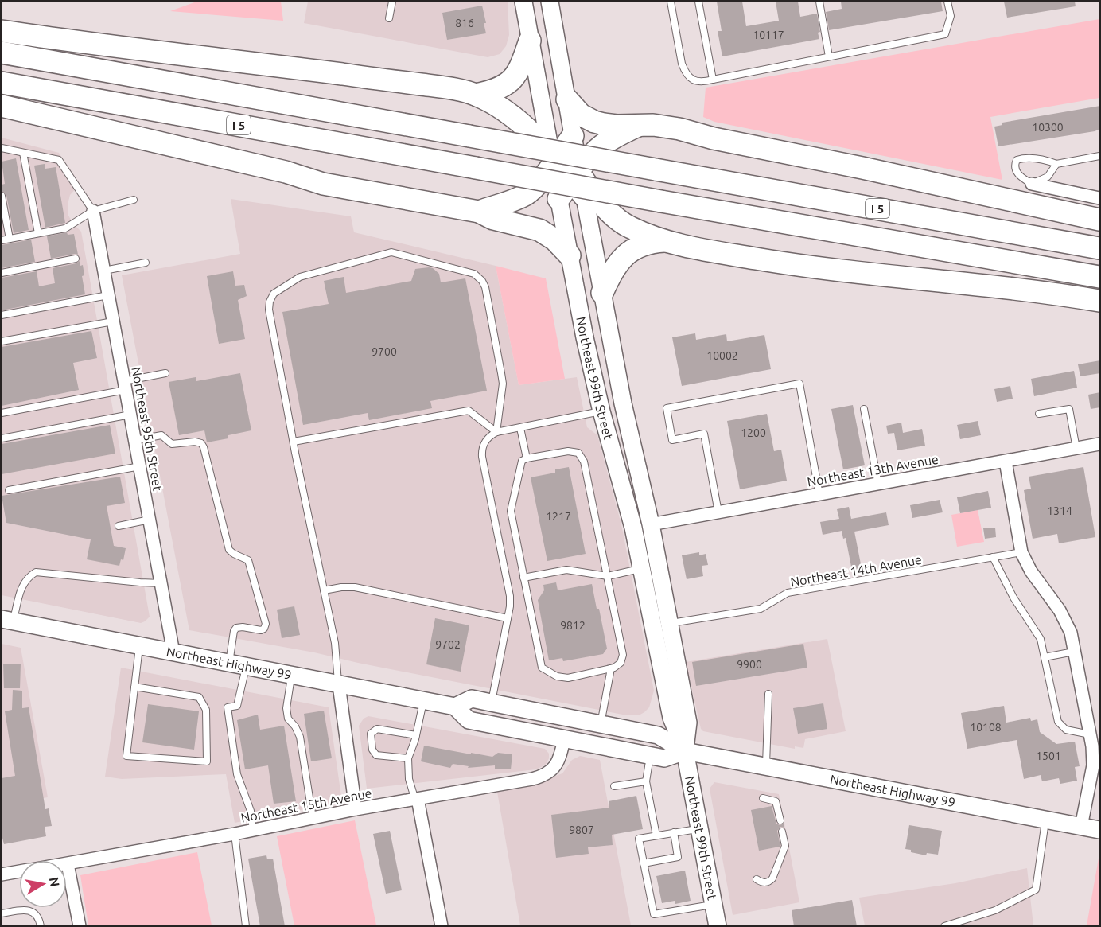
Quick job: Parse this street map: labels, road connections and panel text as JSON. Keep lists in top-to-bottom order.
{
  "streets": {
    "highway": ["I 5"],
    "main road": ["Northeast 99th Street", "Northeast Highway 99"],
    "street": ["Northeast 95th Street", "Northeast 13th Avenue", "Northeast 15th Avenue"],
    "lane": ["Northeast 14th Avenue"]
  },
  "crossings": [
    ["Northeast 99th Street", "Northeast 13th Avenue"],
    ["Northeast 99th Street", "Northeast 14th Avenue"],
    ["Northeast 99th Street", "Northeast Highway 99"],
    ["Northeast 95th Street", "Northeast Highway 99"],
    ["Northeast Highway 99", "Northeast 15th Avenue"]
  ],
  "house_numbers": [
    "816",
    "10117",
    "10300",
    "9700",
    "10002",
    "1200",
    "1314",
    "1217",
    "9812",
    "9702",
    "9900",
    "10108",
    "1501",
    "9807"
  ],
  "north": "right"
}
